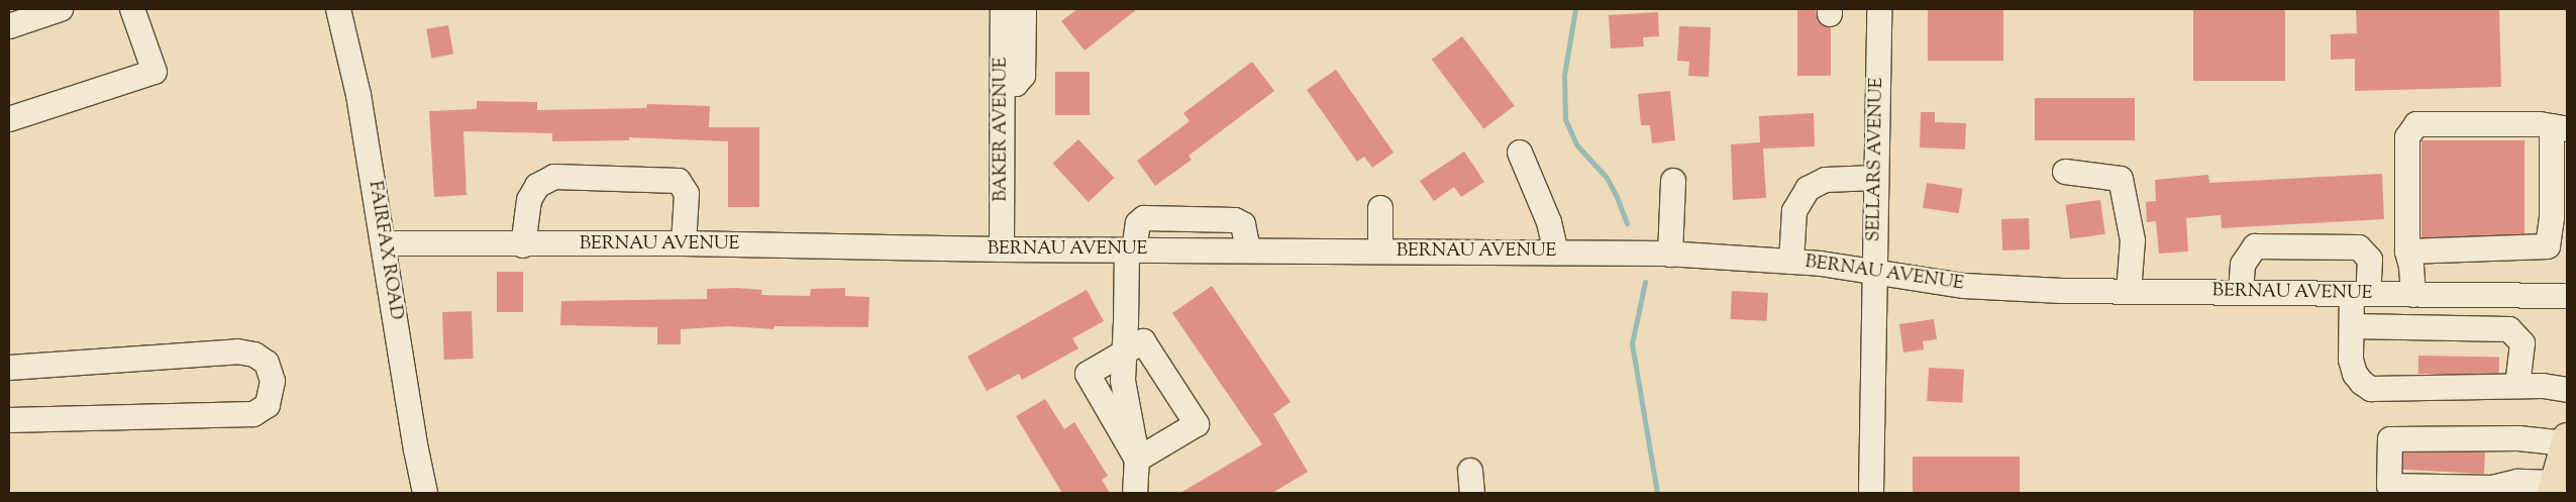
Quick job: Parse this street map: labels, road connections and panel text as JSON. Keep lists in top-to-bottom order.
{
  "streets": {
    "street": [
      "BAKER AVENUE",
      "SELLARS AVENUE",
      "BERNAU AVENUE",
      "FAIRFAX ROAD"
    ]
  },
  "crossings": [
    ["BAKER AVENUE", "BERNAU AVENUE"],
    ["SELLARS AVENUE", "BERNAU AVENUE"],
    ["BERNAU AVENUE", "FAIRFAX ROAD"]
  ]
}
